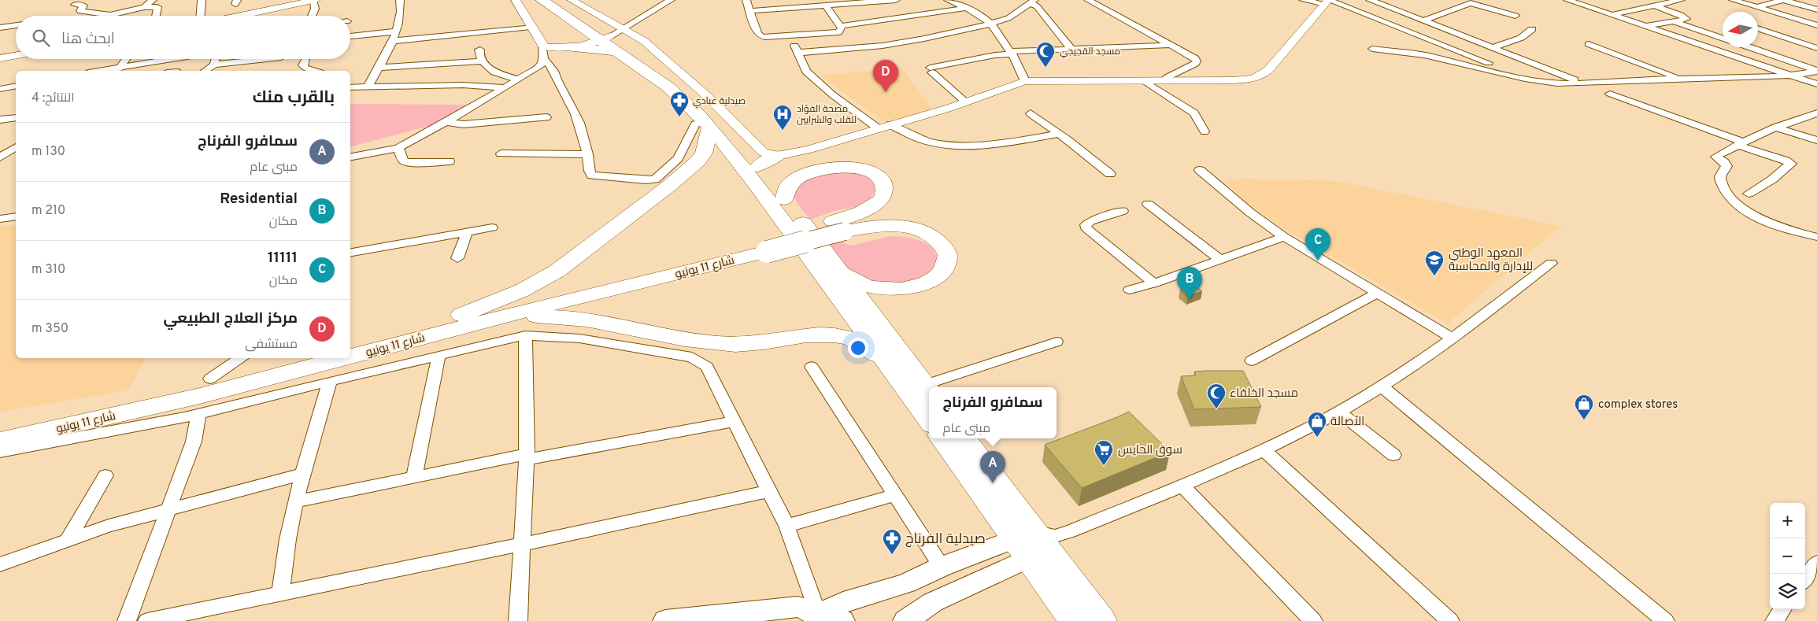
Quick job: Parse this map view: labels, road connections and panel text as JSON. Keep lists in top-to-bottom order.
{
  "streets": {
    "highway": ["شارع 11 يونيو"]
  },
  "places": {
    "mosque": ["مسجد القجيجي", "مسجد الخلفاء"],
    "pharmacy": ["صيدلية عبادي", "صيدلية الفرناج"],
    "hospital": ["مصحة الفؤاد للقلب والشرايين"],
    "school or university": ["المعهد الوطني للإدارة والمحاسبة"],
    "shop": ["complex stores", "الأصالة"],
    "supermarket": ["سوق الحايس"]
  },
  "north": "left",
  "page": {
    "search": "ابحث هنا",
    "pins": [
      "D",
      "C",
      "B",
      "A"
    ],
    "heading": ["بالقرب منك", "النتائج: 4"],
    "list": [
      {
        "mark": "A",
        "name": "سمافرو الفرناج",
        "note": "مبنى عام",
        "value": "130 m"
      },
      {
        "mark": "B",
        "name": "Residential",
        "note": "مكان",
        "value": "210 m"
      },
      {
        "mark": "C",
        "name": "11111",
        "note": "مكان",
        "value": "310 m"
      },
      {
        "mark": "D",
        "name": "مركز العلاج الطبيعي",
        "note": "مستشفى",
        "value": "350 m"
      }
    ],
    "popup": ["سمافرو الفرناج", "مبنى عام"],
    "map_buttons": ["+", "−"]
  }
}
